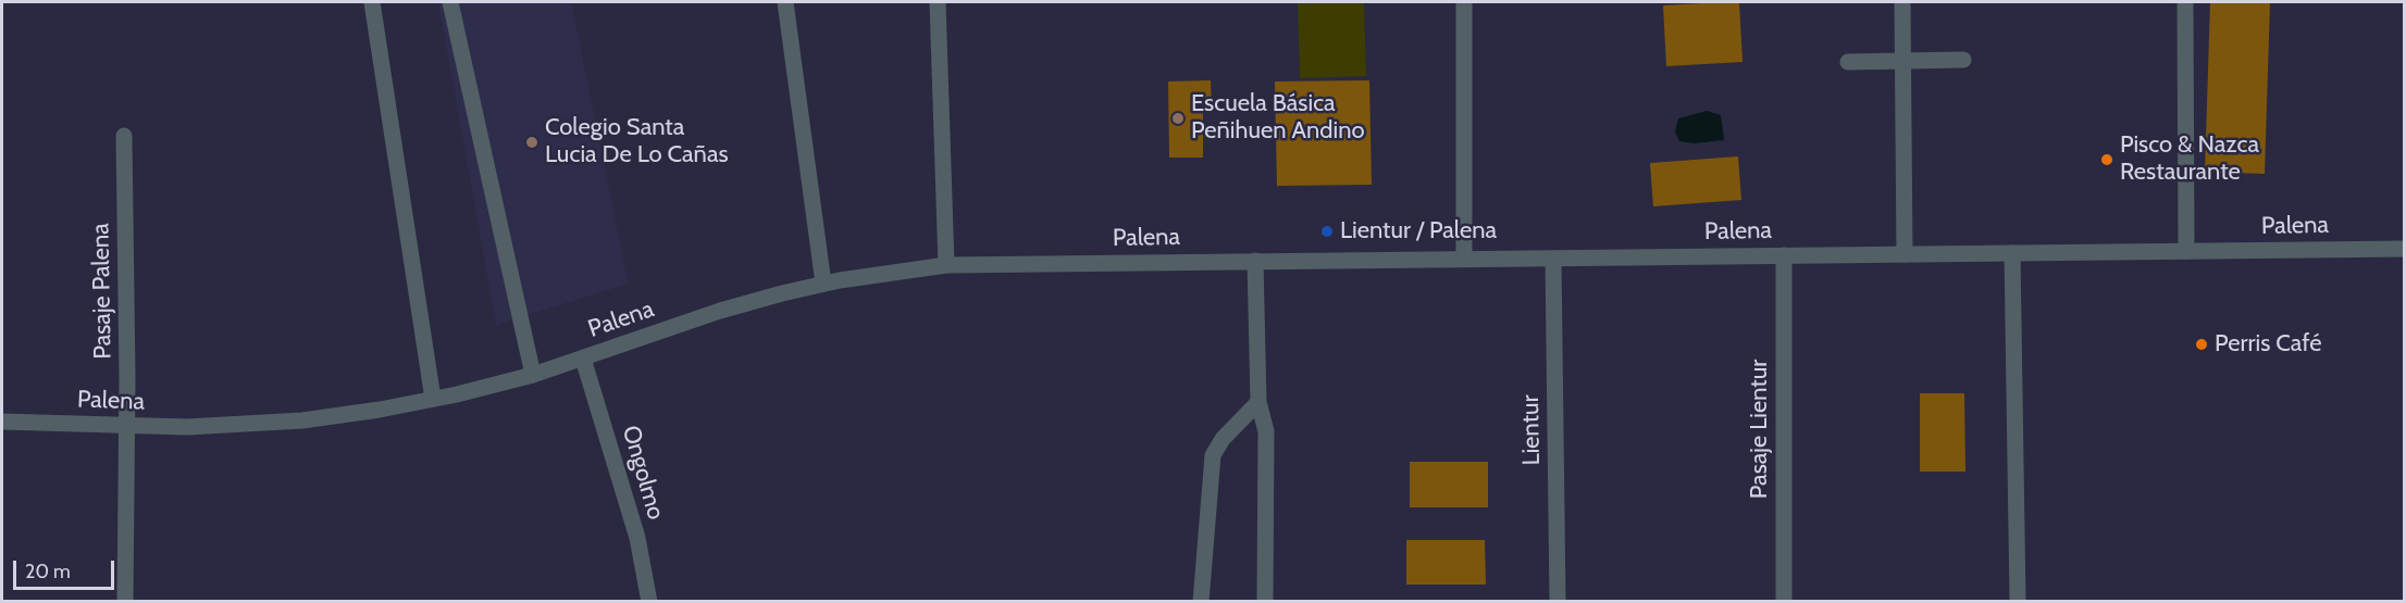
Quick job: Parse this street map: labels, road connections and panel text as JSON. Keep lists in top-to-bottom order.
{
  "streets": {
    "street": [
      "Palena",
      "Pasaje Palena",
      "Pasaje Lientur",
      "Lientur",
      "Ongolmo"
    ]
  },
  "crossings": [
    ["Palena", "Pasaje Palena"],
    ["Palena", "Pasaje Lientur"],
    ["Palena", "Lientur"],
    ["Palena", "Ongolmo"]
  ],
  "places": [
    "Escuela Básica Peñihuen Andino",
    "Colegio Santa Lucia De Lo Cañas",
    "Pisco & Nazca Restaurante",
    "Lientur / Palena",
    "Perris Café"
  ],
  "scale_bar": "20 m"
}
